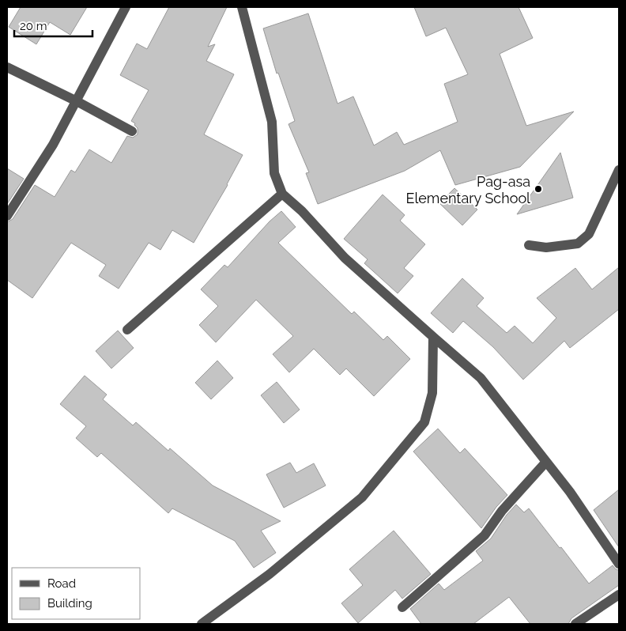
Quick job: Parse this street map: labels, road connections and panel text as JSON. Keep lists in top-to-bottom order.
{
  "places": ["Pag-asa Elementary School"],
  "legend": ["Road", "Building"],
  "scale_bar": "20 m"
}
